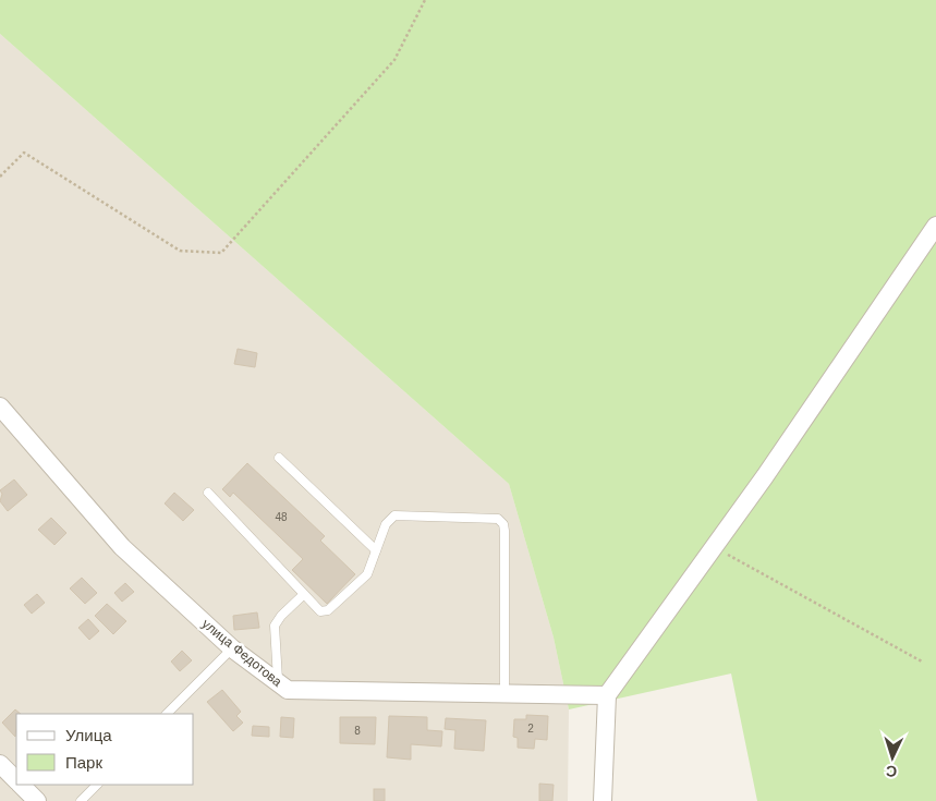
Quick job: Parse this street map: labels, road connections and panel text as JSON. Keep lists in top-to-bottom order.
{
  "streets": {
    "street": ["улица Федотова"]
  },
  "house_numbers": ["48", "2", "8"],
  "legend": ["Улица", "Парк"],
  "north": "bottom"
}
